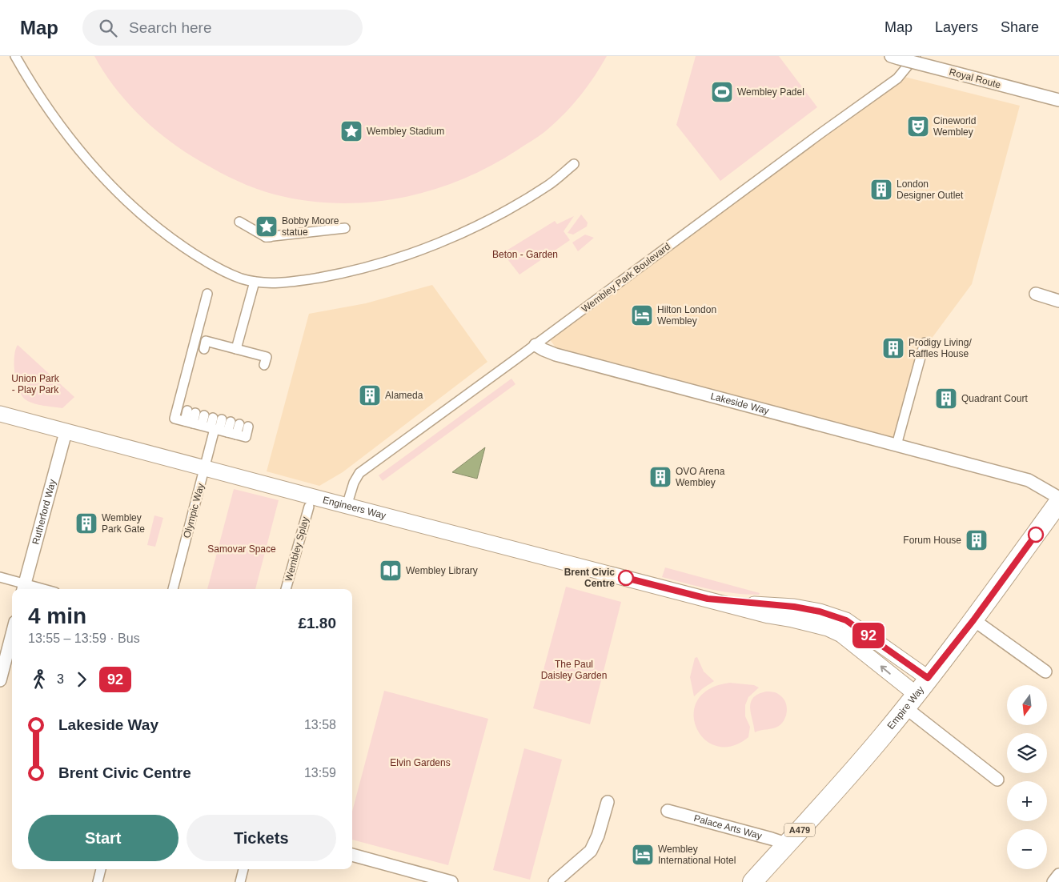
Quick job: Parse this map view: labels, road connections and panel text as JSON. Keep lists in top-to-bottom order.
{
  "streets": {
    "main road": ["Empire Way", "A479"],
    "street": [
      "Royal Route",
      "Wembley Park Boulevard",
      "Lakeside Way",
      "Engineers Way",
      "Olympic Way",
      "Rutherford Way",
      "Wembley Splay",
      "Palace Arts Way"
    ]
  },
  "crossings": [
    ["Wembley Park Boulevard", "Lakeside Way"],
    ["Wembley Park Boulevard", "Engineers Way"],
    ["Engineers Way", "Olympic Way"],
    ["Engineers Way", "Rutherford Way"],
    ["Engineers Way", "Empire Way"],
    ["Empire Way", "Palace Arts Way"]
  ],
  "parks": [
    "Beton - Garden",
    "Union Park - Play Park",
    "Samovar Space",
    "The Paul Daisley Garden",
    "Elvin Gardens"
  ],
  "places": {
    "sports": ["Wembley Padel"],
    "theatre": ["Cineworld Wembley"],
    "place": ["Wembley Stadium", "Bobby Moore statue"],
    "building": [
      "London Designer Outlet",
      "Prodigy Living/ Raffles House",
      "Alameda",
      "Quadrant Court",
      "OVO Arena Wembley",
      "Wembley Park Gate",
      "Forum House"
    ],
    "hotel": ["Hilton London Wembley", "Wembley International Hotel"],
    "library": ["Wembley Library"],
    "other": ["Brent Civic Centre"]
  },
  "lines": ["bus line 92"],
  "north": "bottom",
  "page": {
    "header": "Map",
    "search": "Search here",
    "nav": ["Map", "Layers", "Share"],
    "on_map": "92",
    "heading": ["4 min", "13:55 – 13:59 · Bus", "£1.80"],
    "legs": ["3", "92"],
    "map_buttons": ["+", "−"],
    "list": [
      {
        "name": "Lakeside Way",
        "value": "13:58"
      },
      {
        "name": "Brent Civic Centre",
        "value": "13:59"
      }
    ],
    "buttons": ["Start", "Tickets"]
  }
}
